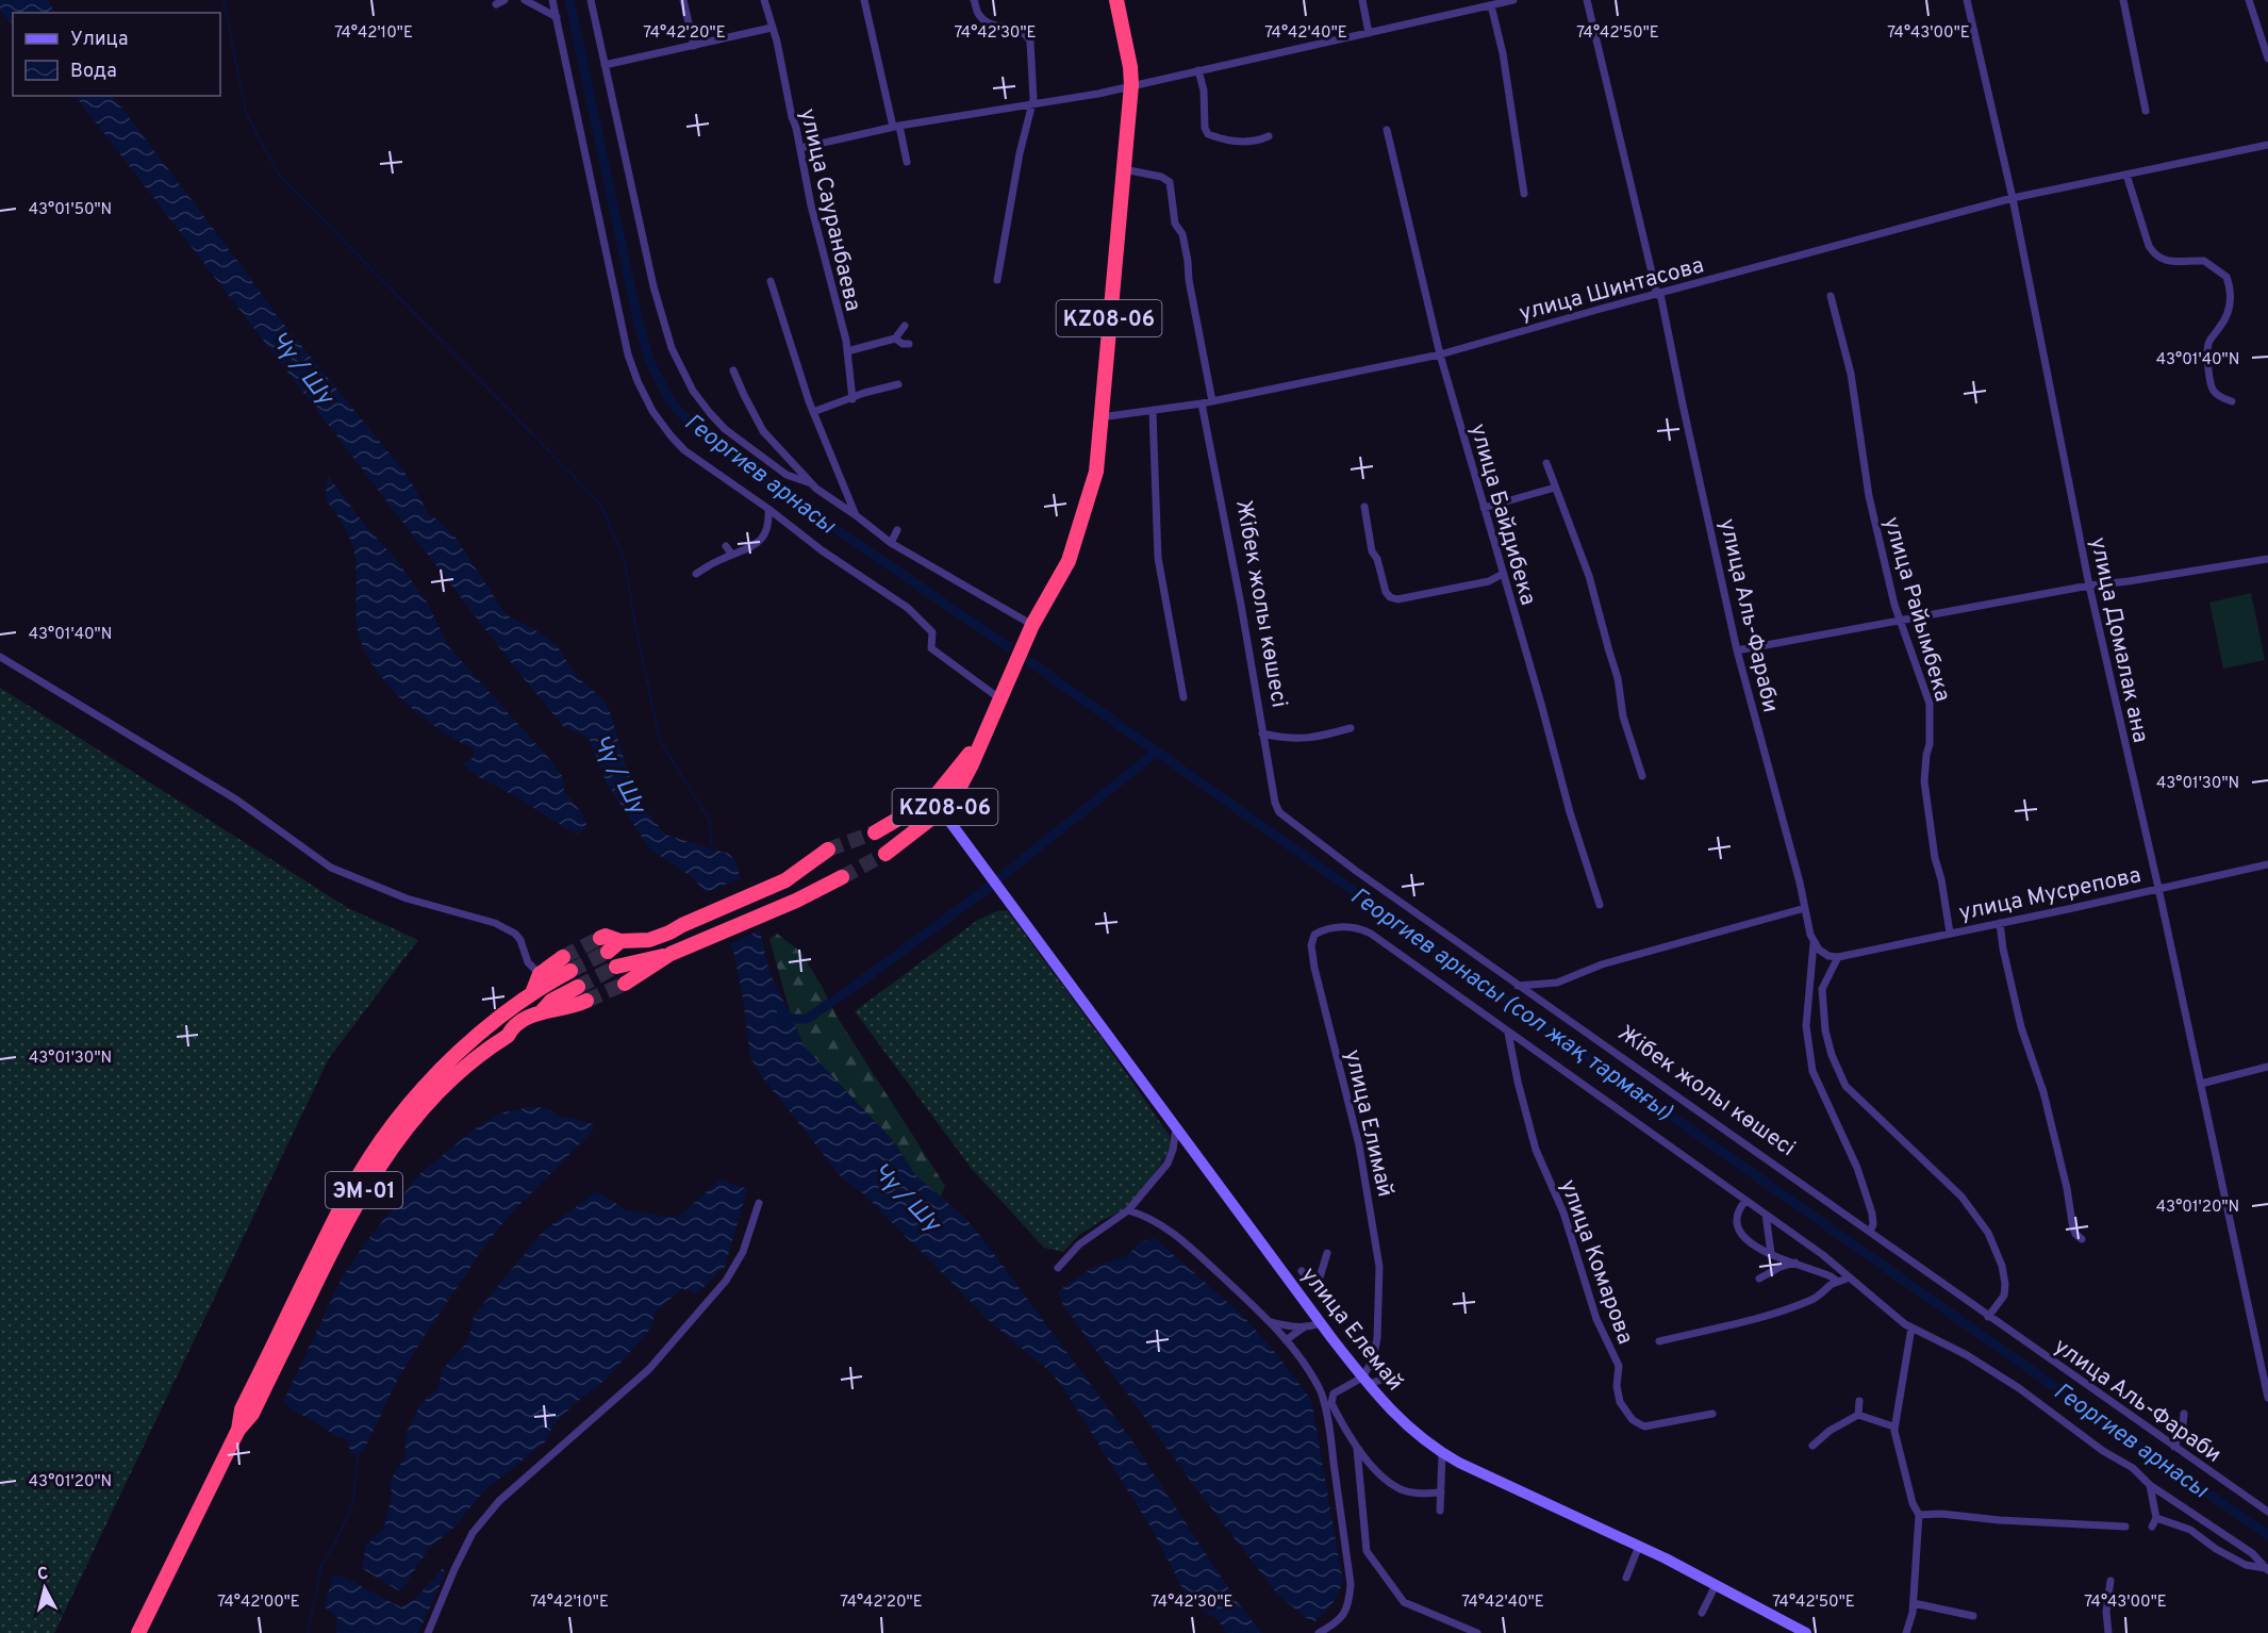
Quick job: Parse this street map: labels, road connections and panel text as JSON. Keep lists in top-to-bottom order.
{
  "streets": {
    "highway": ["KZ08-06", "ЭМ-01"],
    "street": [
      "улица Сауранбаева",
      "улица Шинтасова",
      "улица Байдибека",
      "Жібек жолы көшесі",
      "улица Райымбека",
      "улица Аль-Фараби",
      "улица Домалак ана",
      "улица Мусрепова",
      "улица Елимай",
      "улица Комарова",
      "улица Елемай"
    ]
  },
  "crossings": [
    ["улица Шинтасова", "KZ08-06"],
    ["улица Шинтасова", "улица Байдибека"],
    ["улица Шинтасова", "Жібек жолы көшесі"],
    ["улица Шинтасова", "улица Аль-Фараби"],
    ["улица Шинтасова", "улица Домалак ана"],
    ["KZ08-06", "улица Елемай"],
    ["Жібек жолы көшесі", "улица Аль-Фараби"],
    ["улица Райымбека", "улица Мусрепова"],
    ["улица Домалак ана", "улица Мусрепова"],
    ["улица Елимай", "улица Комарова"],
    ["улица Елимай", "улица Елемай"]
  ],
  "water": ["Чү / Шу", "Георгиев арнасы", "Георгиев арнасы (сол жақ тармағы)"],
  "legend": ["Улица", "Вода"],
  "north": "top",
  "coordinates": [
    "74°42'10\"E",
    "74°42'20\"E",
    "74°42'30\"E",
    "74°42'40\"E",
    "74°42'50\"E",
    "74°43'00\"E",
    "43°01'50\"N",
    "43°01'40\"N",
    "43°01'30\"N",
    "43°01'20\"N",
    "74°42'00\"E"
  ]
}
